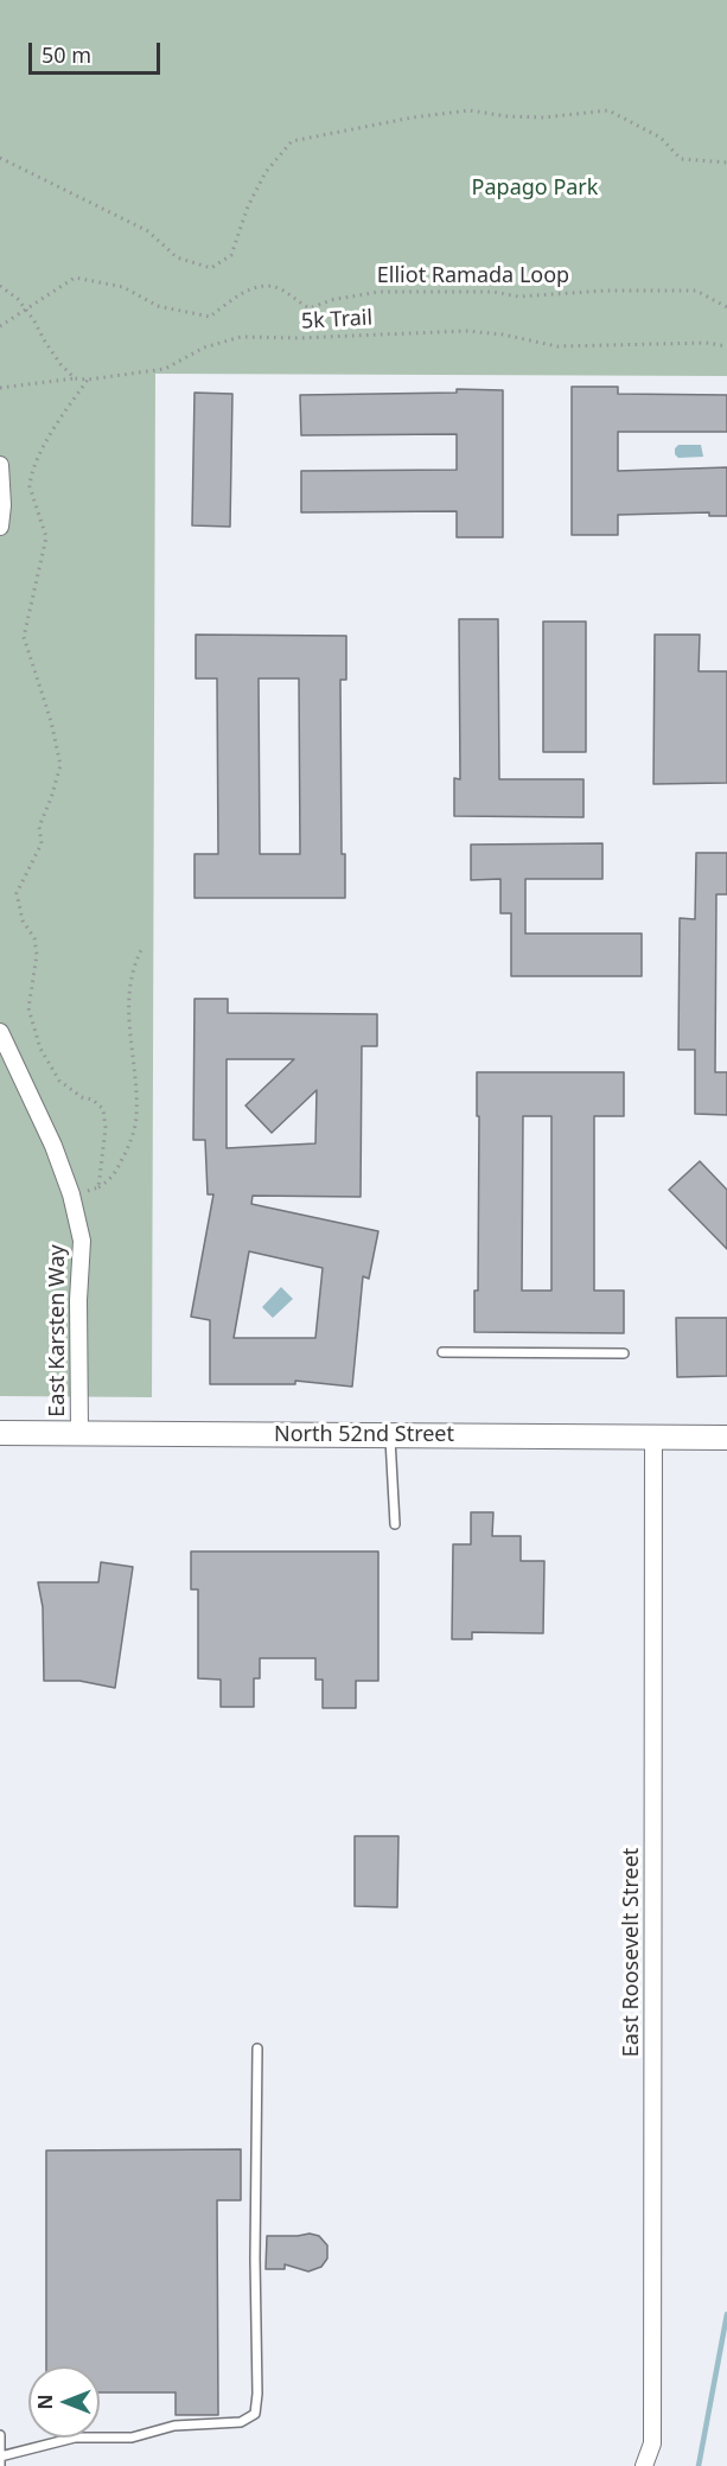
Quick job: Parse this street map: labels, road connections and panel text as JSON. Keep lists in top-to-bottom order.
{
  "streets": {
    "main road": ["North 52nd Street"],
    "street": ["East Karsten Way", "East Roosevelt Street"],
    "path": ["Elliot Ramada Loop", "5k Trail"]
  },
  "crossings": [
    ["East Karsten Way", "North 52nd Street"],
    ["North 52nd Street", "East Roosevelt Street"]
  ],
  "parks": ["Papago Park"],
  "scale_bar": "50 m",
  "north": "left"
}
